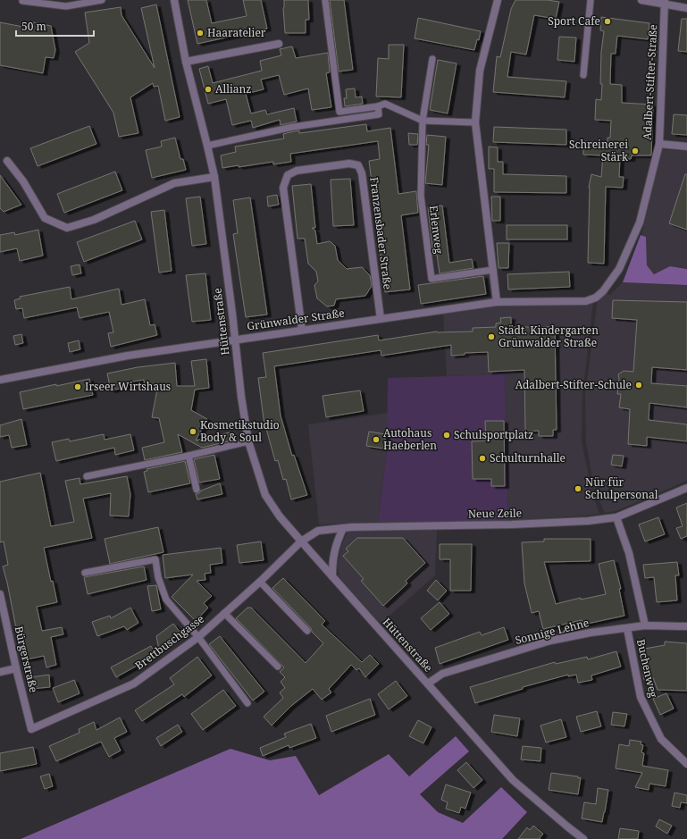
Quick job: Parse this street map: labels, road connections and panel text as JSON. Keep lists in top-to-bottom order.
{
  "streets": {
    "street": [
      "Adalbert-Stifter-Straße",
      "Franzensbader Straße",
      "Grünwalder Straße",
      "Hüttenstraße",
      "Neue Zeile",
      "Sonnige Lehne",
      "Brettbuschgasse",
      "Bürgerstraße",
      "Buchenweg"
    ],
    "lane": ["Erlenweg"]
  },
  "crossings": [
    ["Adalbert-Stifter-Straße", "Grünwalder Straße"],
    ["Franzensbader Straße", "Grünwalder Straße"],
    ["Grünwalder Straße", "Hüttenstraße"],
    ["Hüttenstraße", "Neue Zeile"],
    ["Hüttenstraße", "Sonnige Lehne"],
    ["Hüttenstraße", "Brettbuschgasse"],
    ["Neue Zeile", "Brettbuschgasse"],
    ["Sonnige Lehne", "Buchenweg"],
    ["Brettbuschgasse", "Bürgerstraße"]
  ],
  "places": [
    "Sport Cafe",
    "Haaratelier",
    "Allianz",
    "Schreinerei Stärk",
    "Städt. Kindergarten Grünwalder Straße",
    "Adalbert-Stifter-Schule",
    "Irseer Wirtshaus",
    "Kosmetikstudio Body & Soul",
    "Schulsportplatz",
    "Autohaus Haeberlen",
    "Schulturnhalle",
    "Nür für Schulpersonal"
  ],
  "scale_bar": "50 m"
}
